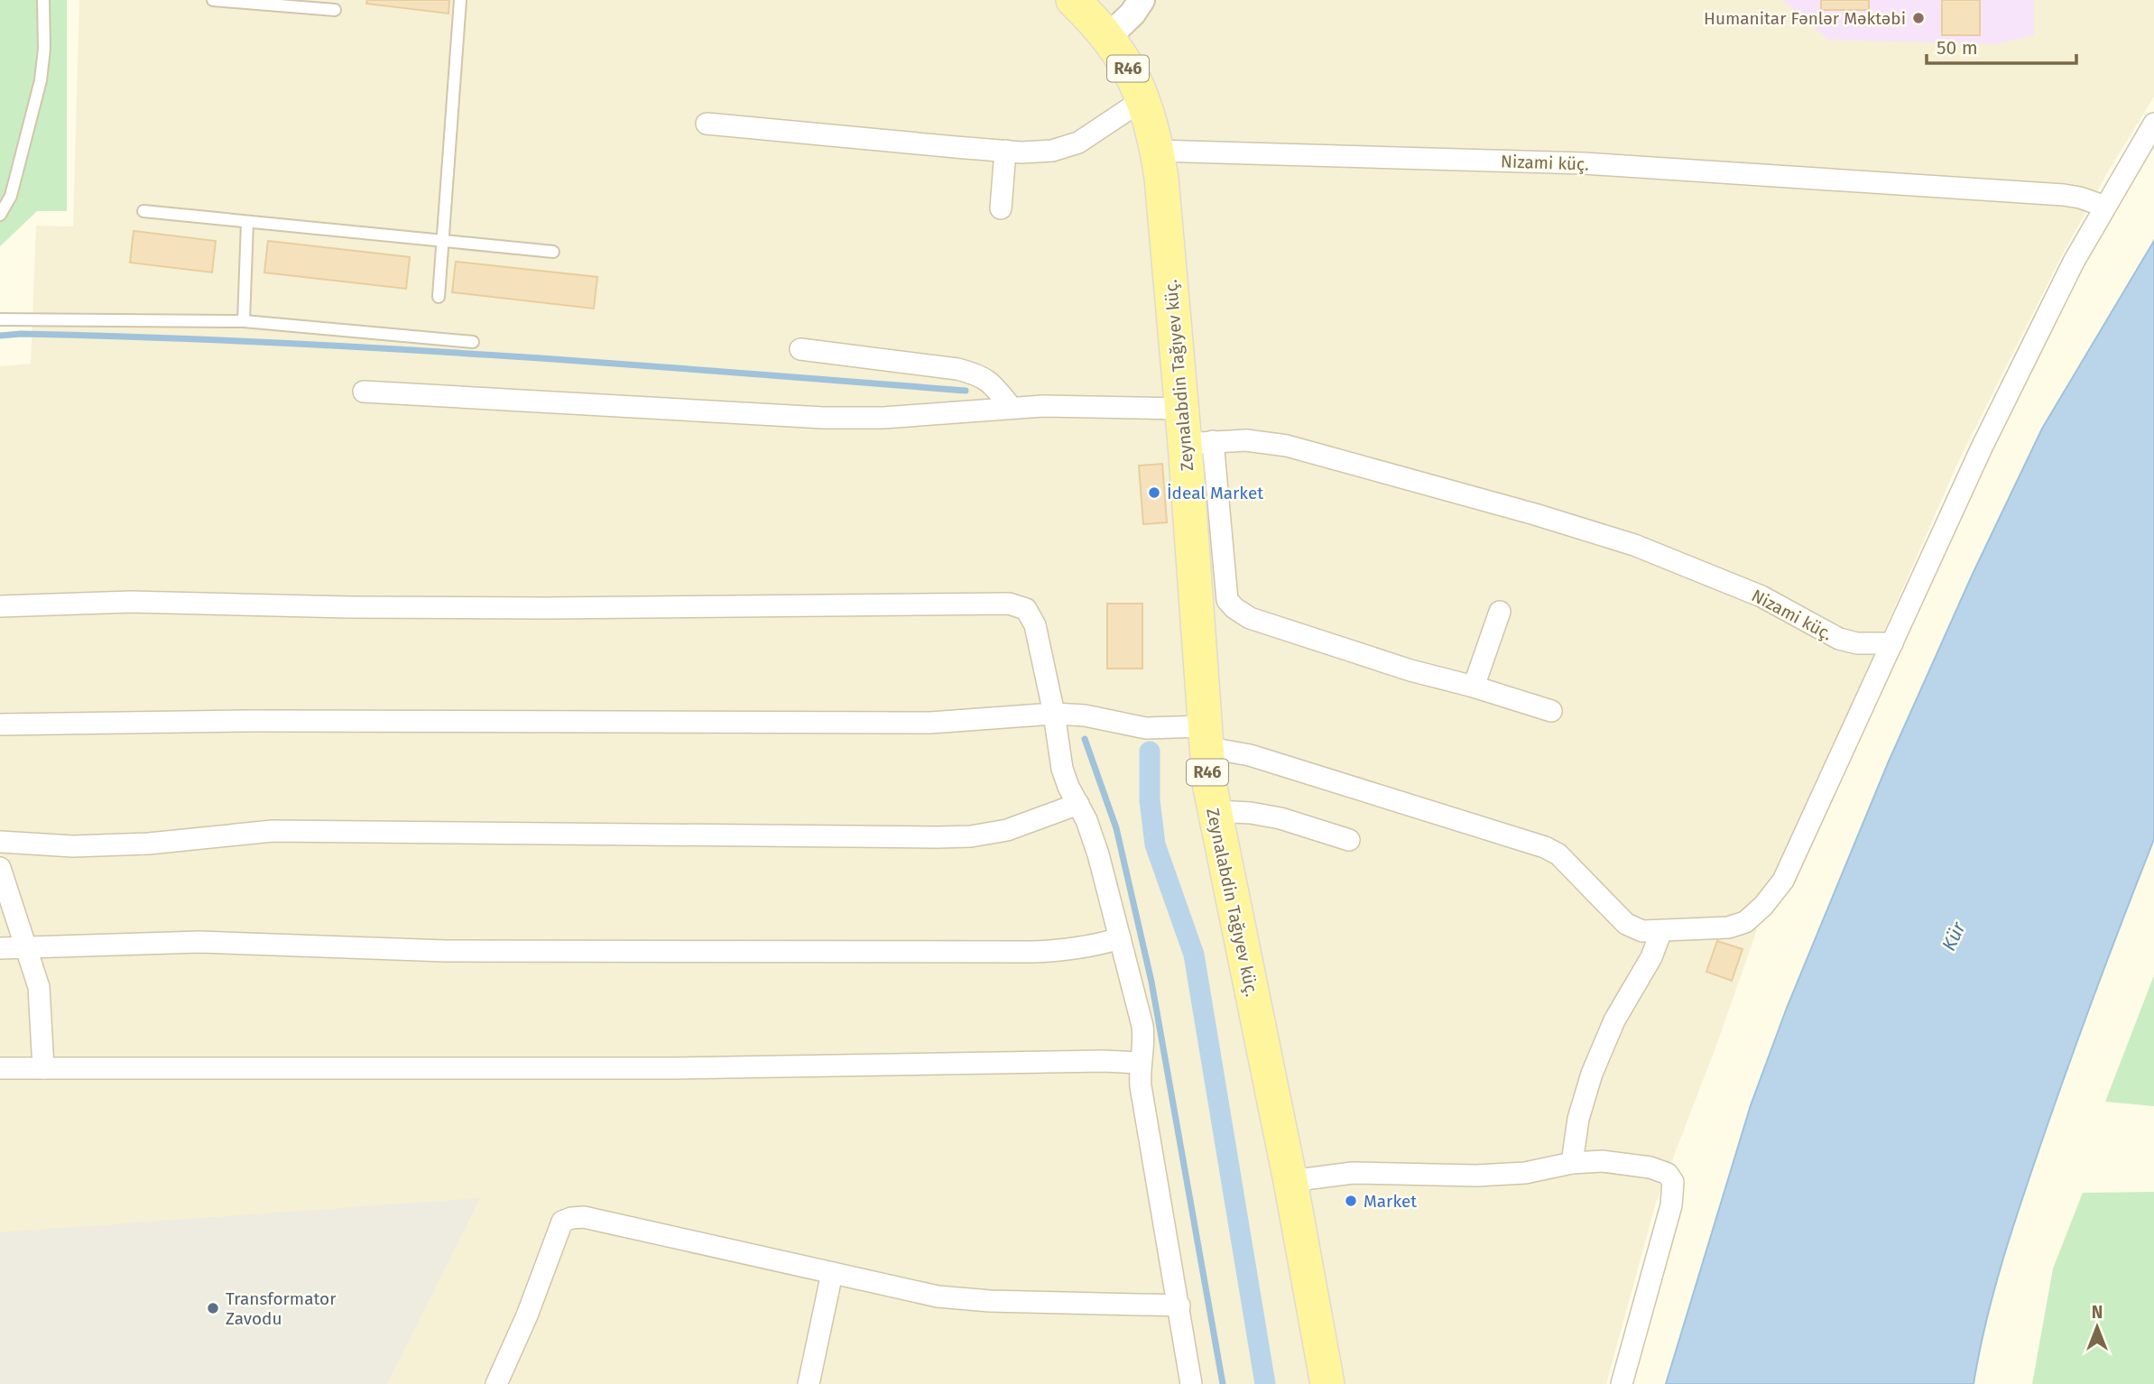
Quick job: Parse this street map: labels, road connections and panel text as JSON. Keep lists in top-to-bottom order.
{
  "streets": {
    "main road": ["R46", "Zeynalabdin Tağıyev küç."],
    "street": ["Nizami küç."]
  },
  "crossings": [
    ["R46", "Nizami küç."],
    ["R46", "Zeynalabdin Tağıyev küç."],
    ["Nizami küç.", "Zeynalabdin Tağıyev küç."]
  ],
  "water": ["Kür"],
  "places": [
    "Humanitar Fənlər Məktəbi",
    "İdeal Market",
    "Market",
    "Transformator Zavodu"
  ],
  "scale_bar": "50 m",
  "north": "top"
}
